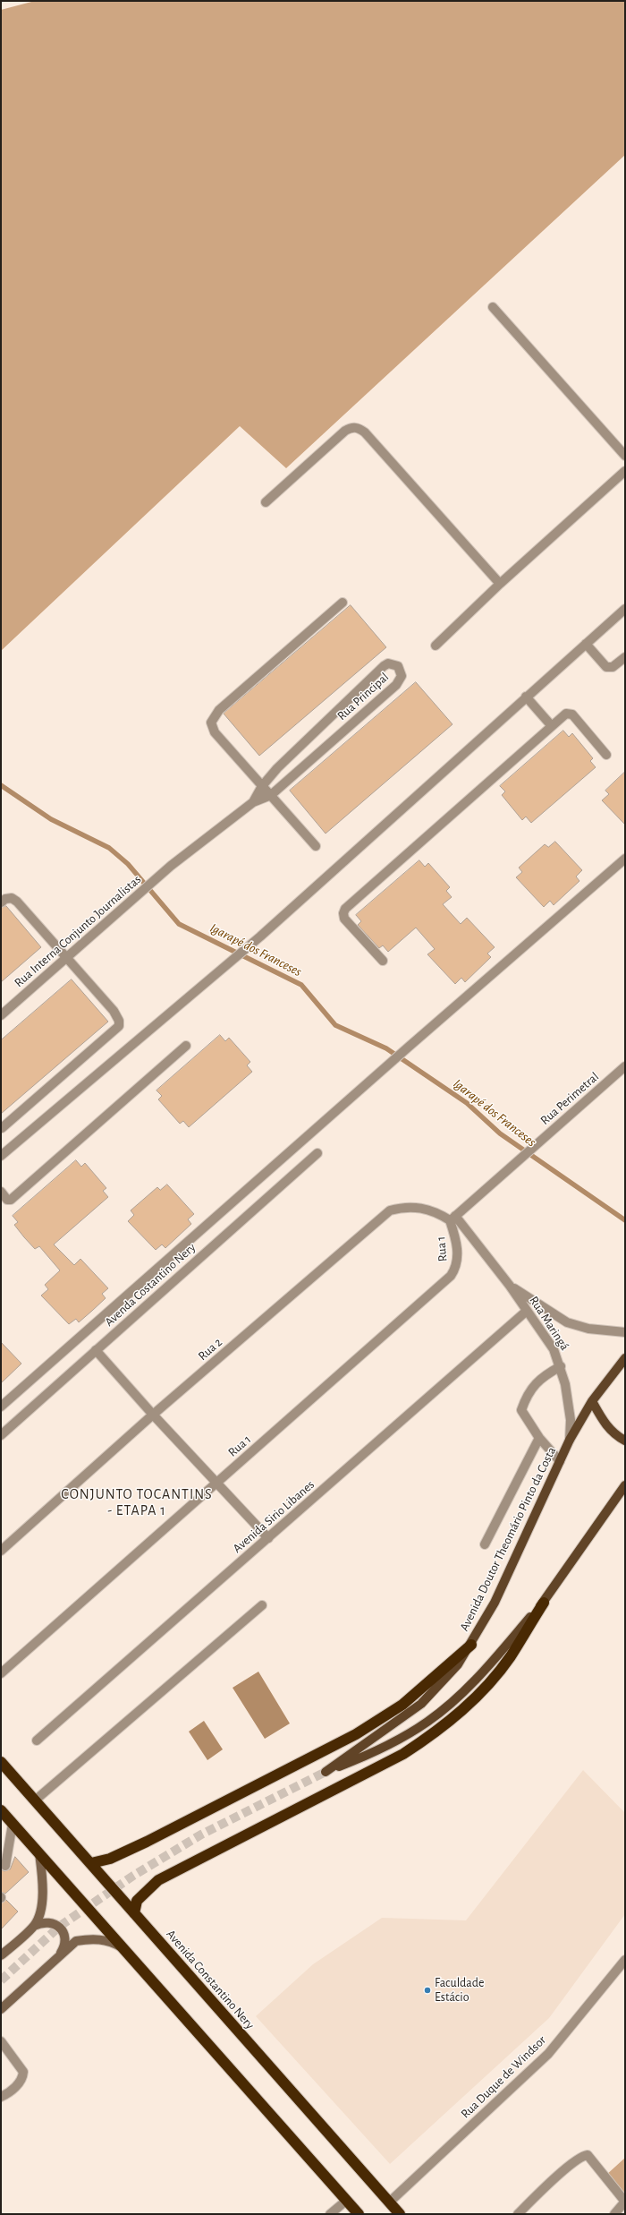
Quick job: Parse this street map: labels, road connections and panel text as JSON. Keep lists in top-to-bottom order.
{
  "streets": {
    "highway": ["Avenida Constantino Nery"],
    "main road": ["Avenida Doutor Theomário Pinto da Costa"],
    "street": [
      "Rua Principal",
      "Rua Interna Conjunto Journalistas",
      "Rua Perimetral",
      "Rua 1",
      "Avenda Costantino Nery",
      "Rua Maringá",
      "Rua 2",
      "Avenida Sirio Libanes",
      "Rua Duque de Windsor"
    ]
  },
  "crossings": [
    ["Rua Principal", "Rua Interna Conjunto Journalistas"],
    ["Rua Perimetral", "Rua 1"],
    ["Rua Perimetral", "Rua Maringá"],
    ["Rua Perimetral", "Rua 2"],
    ["Rua 1", "Rua Maringá"],
    ["Rua 1", "Rua 2"],
    ["Rua Maringá", "Rua 2"],
    ["Rua Maringá", "Avenida Sirio Libanes"],
    ["Rua Maringá", "Avenida Doutor Theomário Pinto da Costa"],
    ["Avenida Constantino Nery", "Rua Duque de Windsor"]
  ],
  "districts": ["CONJUNTO TOCANTINS - ETAPA 1"],
  "water": ["Igarapé dos Franceses"],
  "places": ["Faculdade Estácio"]
}
